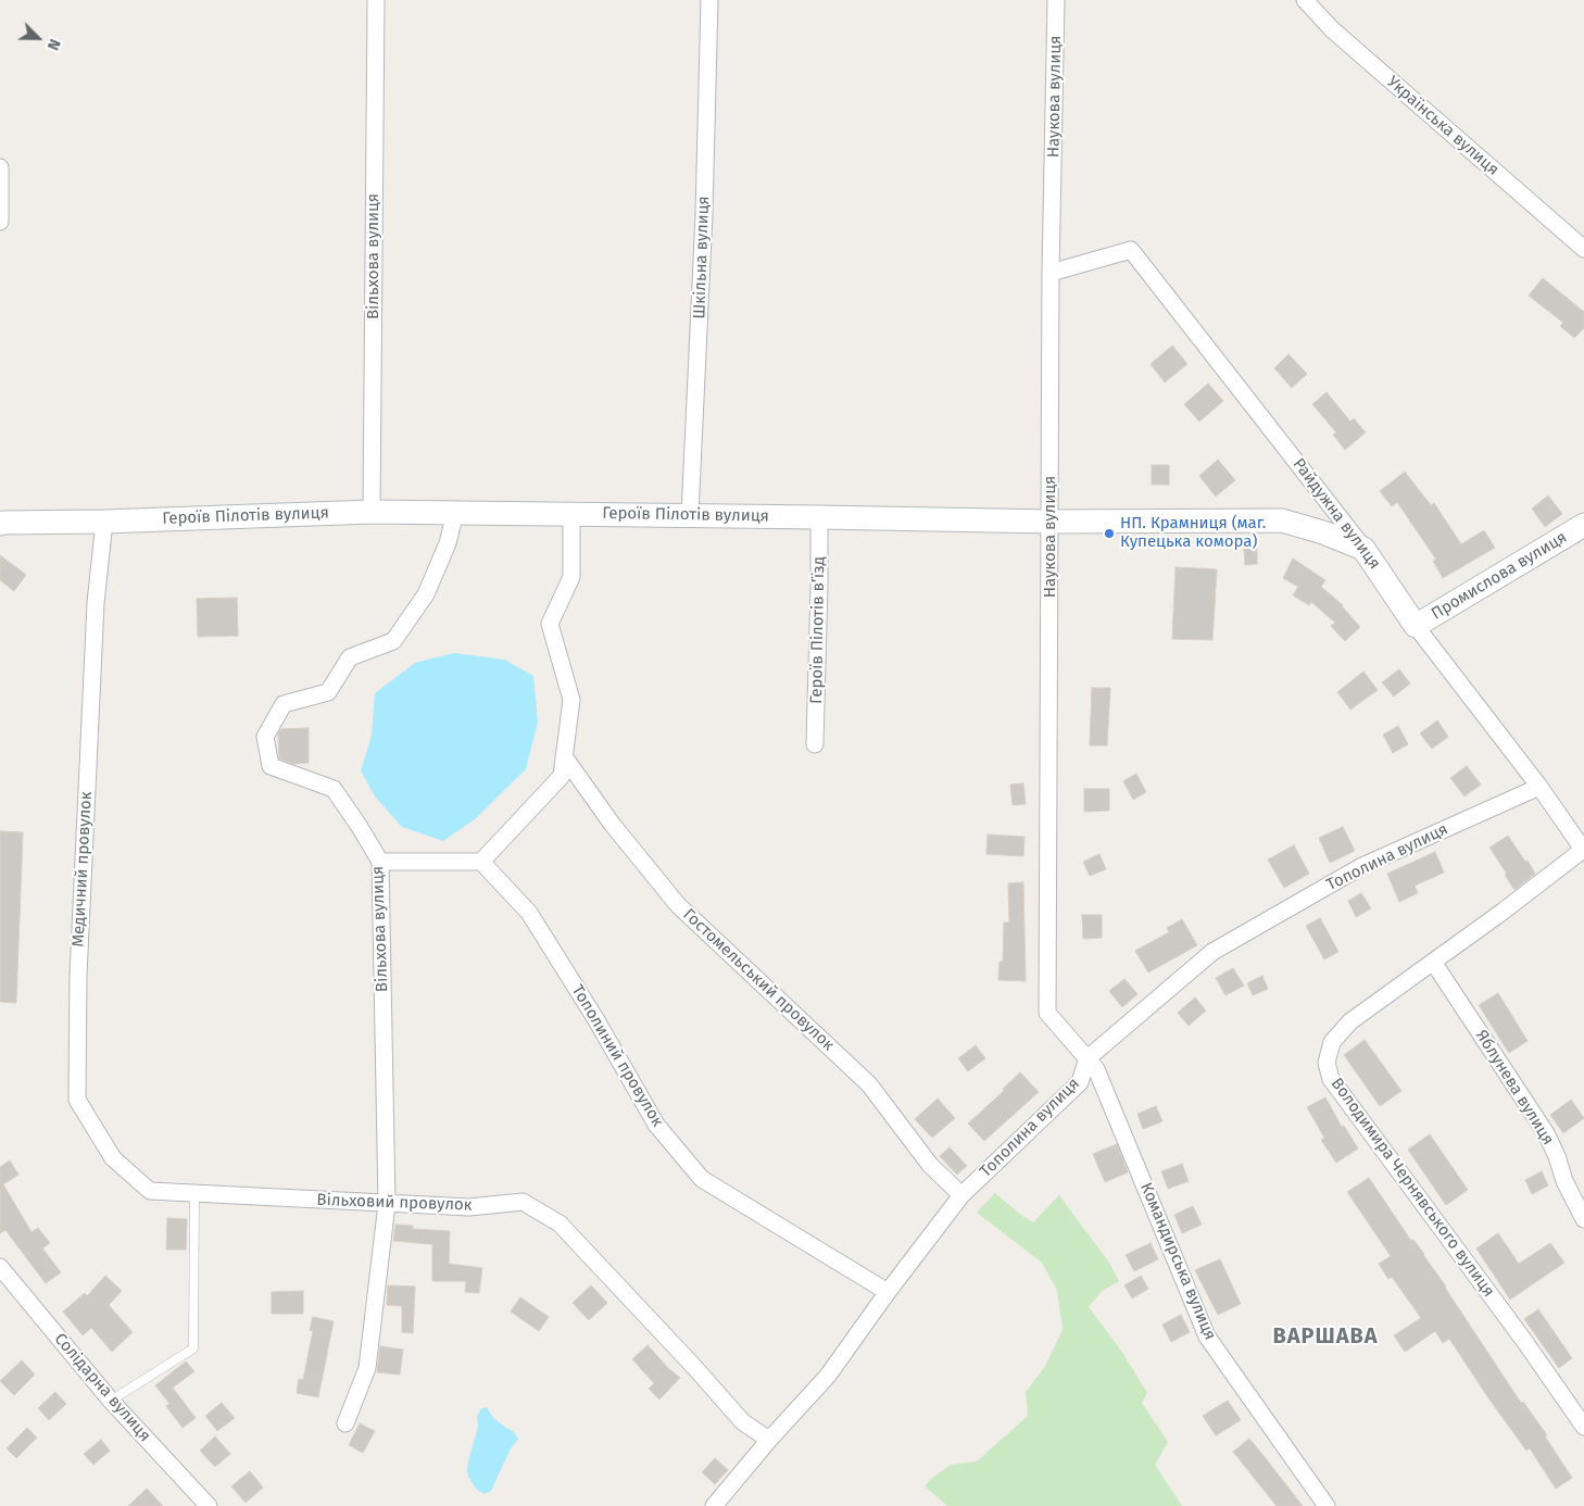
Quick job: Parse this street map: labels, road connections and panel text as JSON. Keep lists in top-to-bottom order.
{
  "streets": {
    "street": [
      "Наукова вулиця",
      "Українська вулиця",
      "Вільхова вулиця",
      "Шкільна вулиця",
      "Райдужна вулиця",
      "Героїв Пілотів вулиця",
      "Промислова вулиця",
      "Героїв Пілотів в’їзд",
      "Тополина вулиця",
      "Медичний провулок",
      "Гостомельський провулок",
      "Тополиний провулок",
      "Яблунева вулиця",
      "Володимира Чернявського вулиця",
      "Вільховий провулок",
      "Командирська вулиця",
      "Солідарна вулиця"
    ]
  },
  "crossings": [
    ["Наукова вулиця", "Райдужна вулиця"],
    ["Наукова вулиця", "Героїв Пілотів вулиця"],
    ["Наукова вулиця", "Тополина вулиця"],
    ["Наукова вулиця", "Командирська вулиця"],
    ["Вільхова вулиця", "Героїв Пілотів вулиця"],
    ["Вільхова вулиця", "Вільховий провулок"],
    ["Шкільна вулиця", "Героїв Пілотів вулиця"],
    ["Райдужна вулиця", "Героїв Пілотів вулиця"],
    ["Райдужна вулиця", "Промислова вулиця"],
    ["Райдужна вулиця", "Тополина вулиця"],
    ["Райдужна вулиця", "Володимира Чернявського вулиця"],
    ["Героїв Пілотів вулиця", "Героїв Пілотів в’їзд"],
    ["Героїв Пілотів вулиця", "Медичний провулок"],
    ["Тополина вулиця", "Гостомельський провулок"],
    ["Тополина вулиця", "Тополиний провулок"],
    ["Тополина вулиця", "Вільховий провулок"],
    ["Тополина вулиця", "Командирська вулиця"],
    ["Медичний провулок", "Вільховий провулок"],
    ["Яблунева вулиця", "Володимира Чернявського вулиця"]
  ],
  "districts": ["ВАРШАВА"],
  "places": ["НП. Крамниця (маг. Купецька комора)"],
  "north": "bottom right"
}
